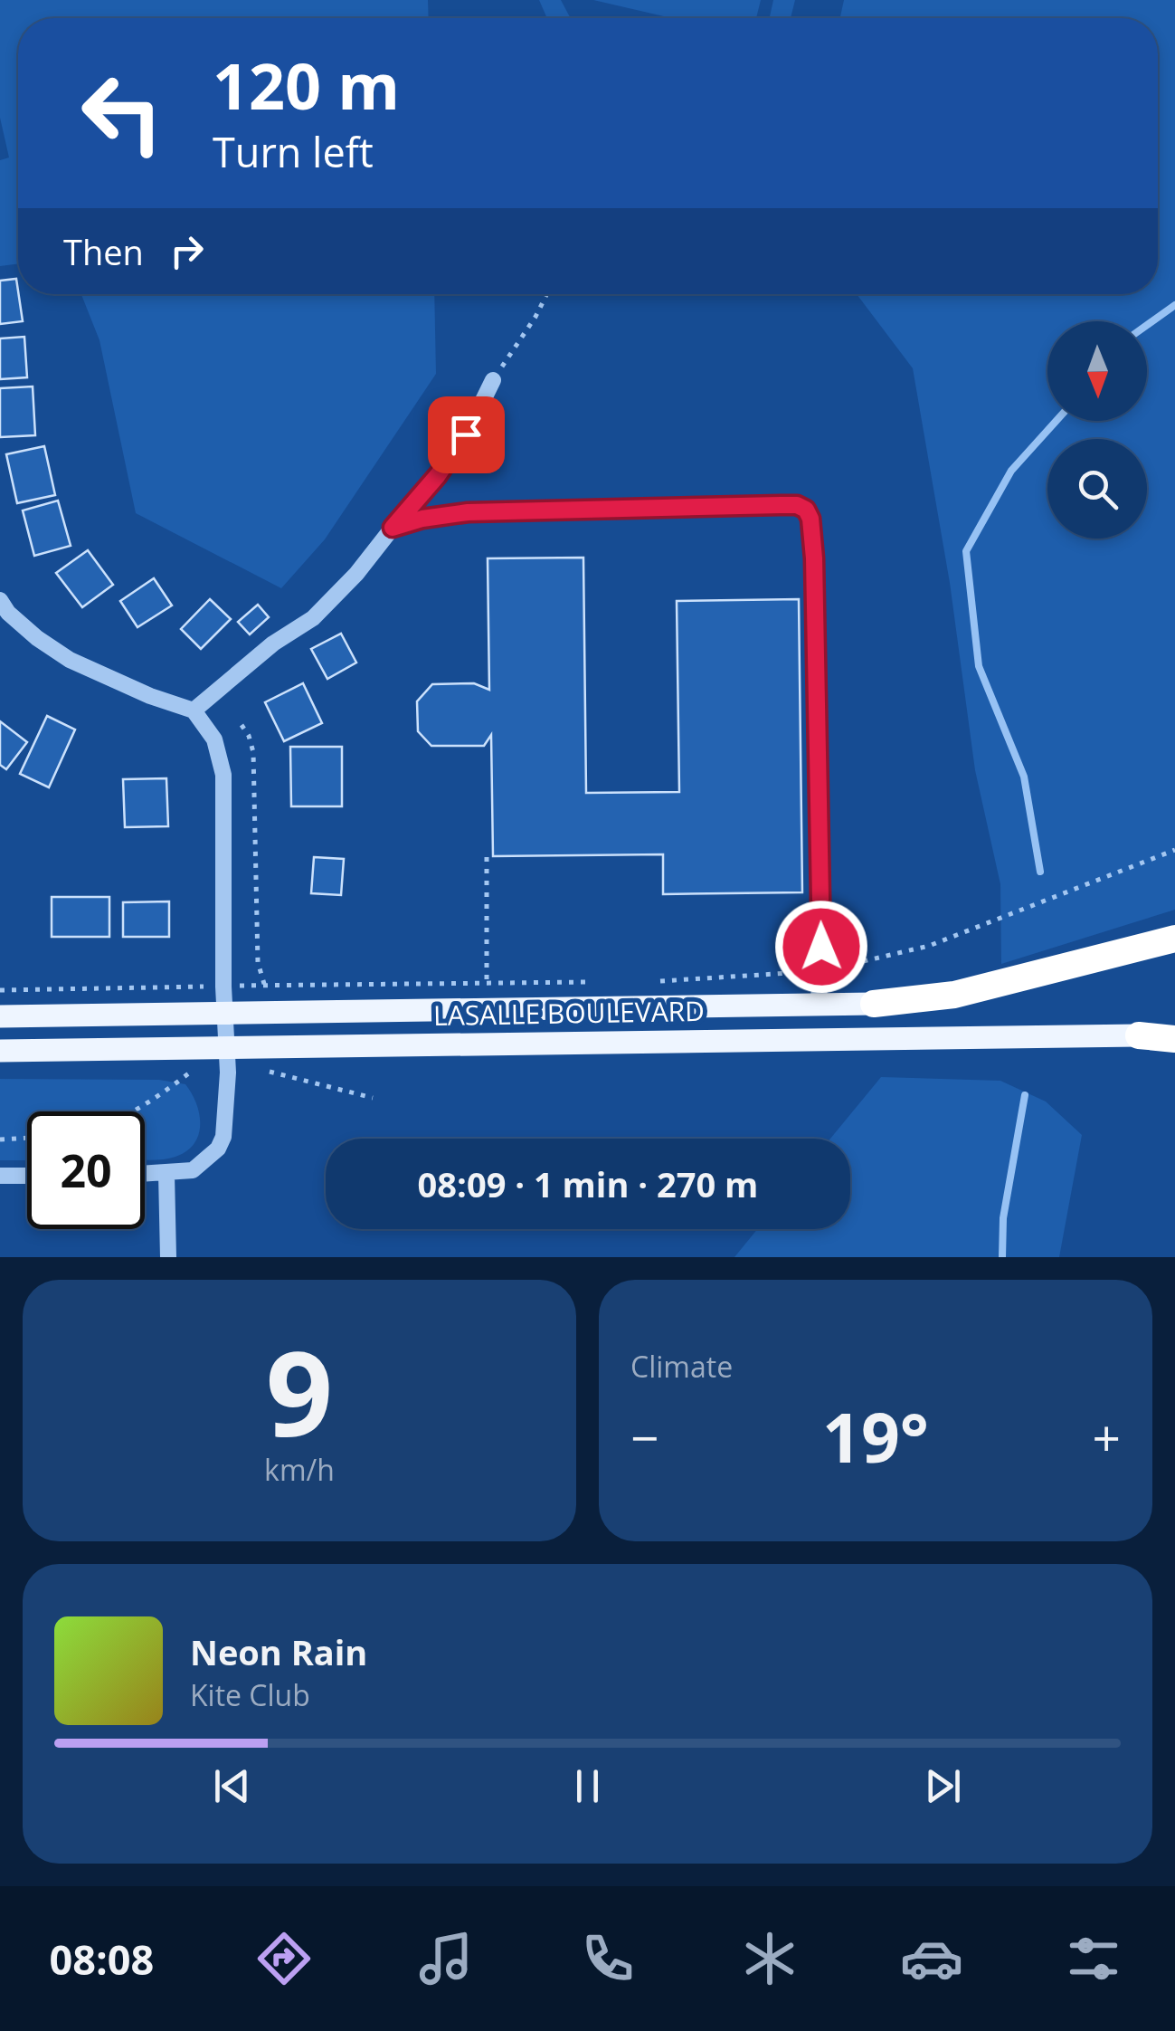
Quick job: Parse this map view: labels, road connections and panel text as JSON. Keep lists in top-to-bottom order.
{
  "streets": {
    "main road": ["LASALLE BOULEVARD"]
  },
  "north": "bottom",
  "page": {
    "turn": ["120 m", "Turn left"],
    "then": "Then",
    "limit": "20",
    "trip": "08:09 · 1 min · 270 m",
    "tile": [
      ["9", "km/h"],
      "Climate"
    ],
    "heat": ["−", "19°", "+"],
    "song": ["Neon Rain", "Kite Club"],
    "tabs": "08:08"
  }
}
